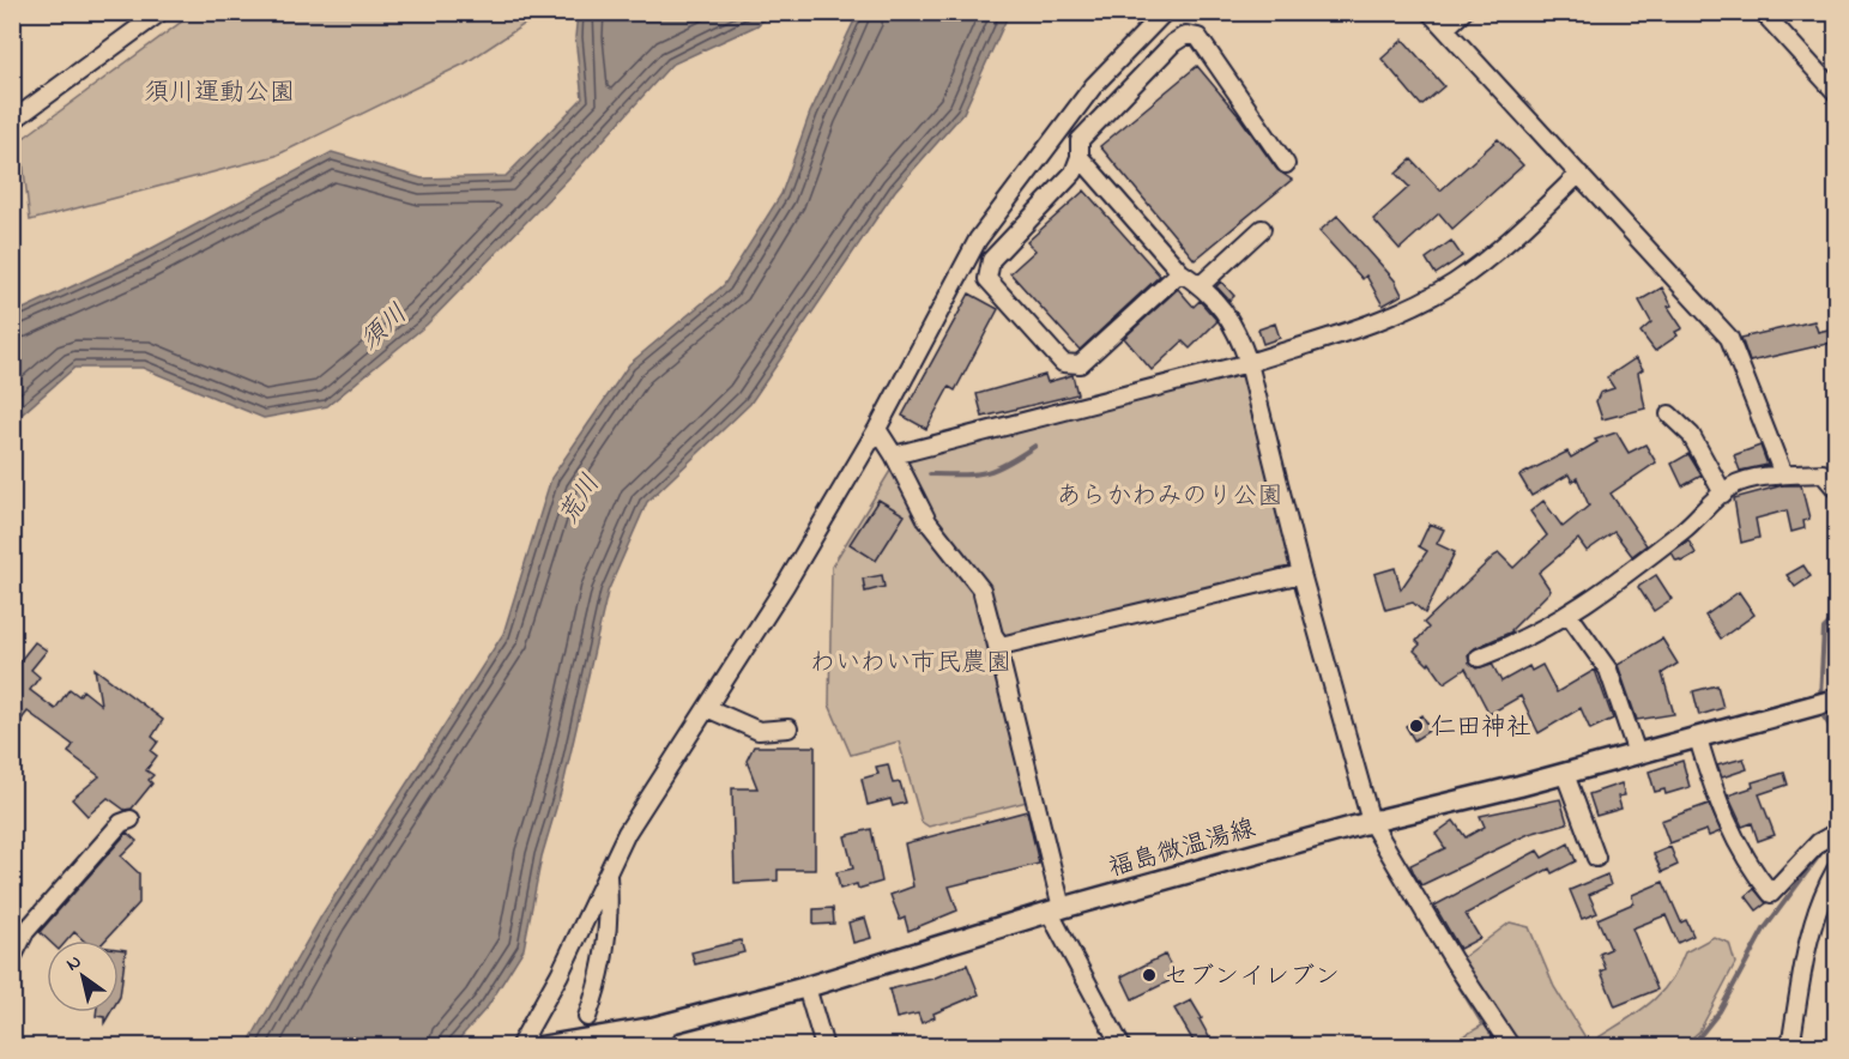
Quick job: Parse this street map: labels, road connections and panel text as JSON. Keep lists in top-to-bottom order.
{
  "streets": {
    "main road": ["福島微温湯線"]
  },
  "water": ["須川", "荒川"],
  "parks": ["須川運動公園", "あらかわみのり公園", "わいわい市民農園"],
  "places": ["仁田神社", "セブンイレブン"],
  "north": "top left"
}
